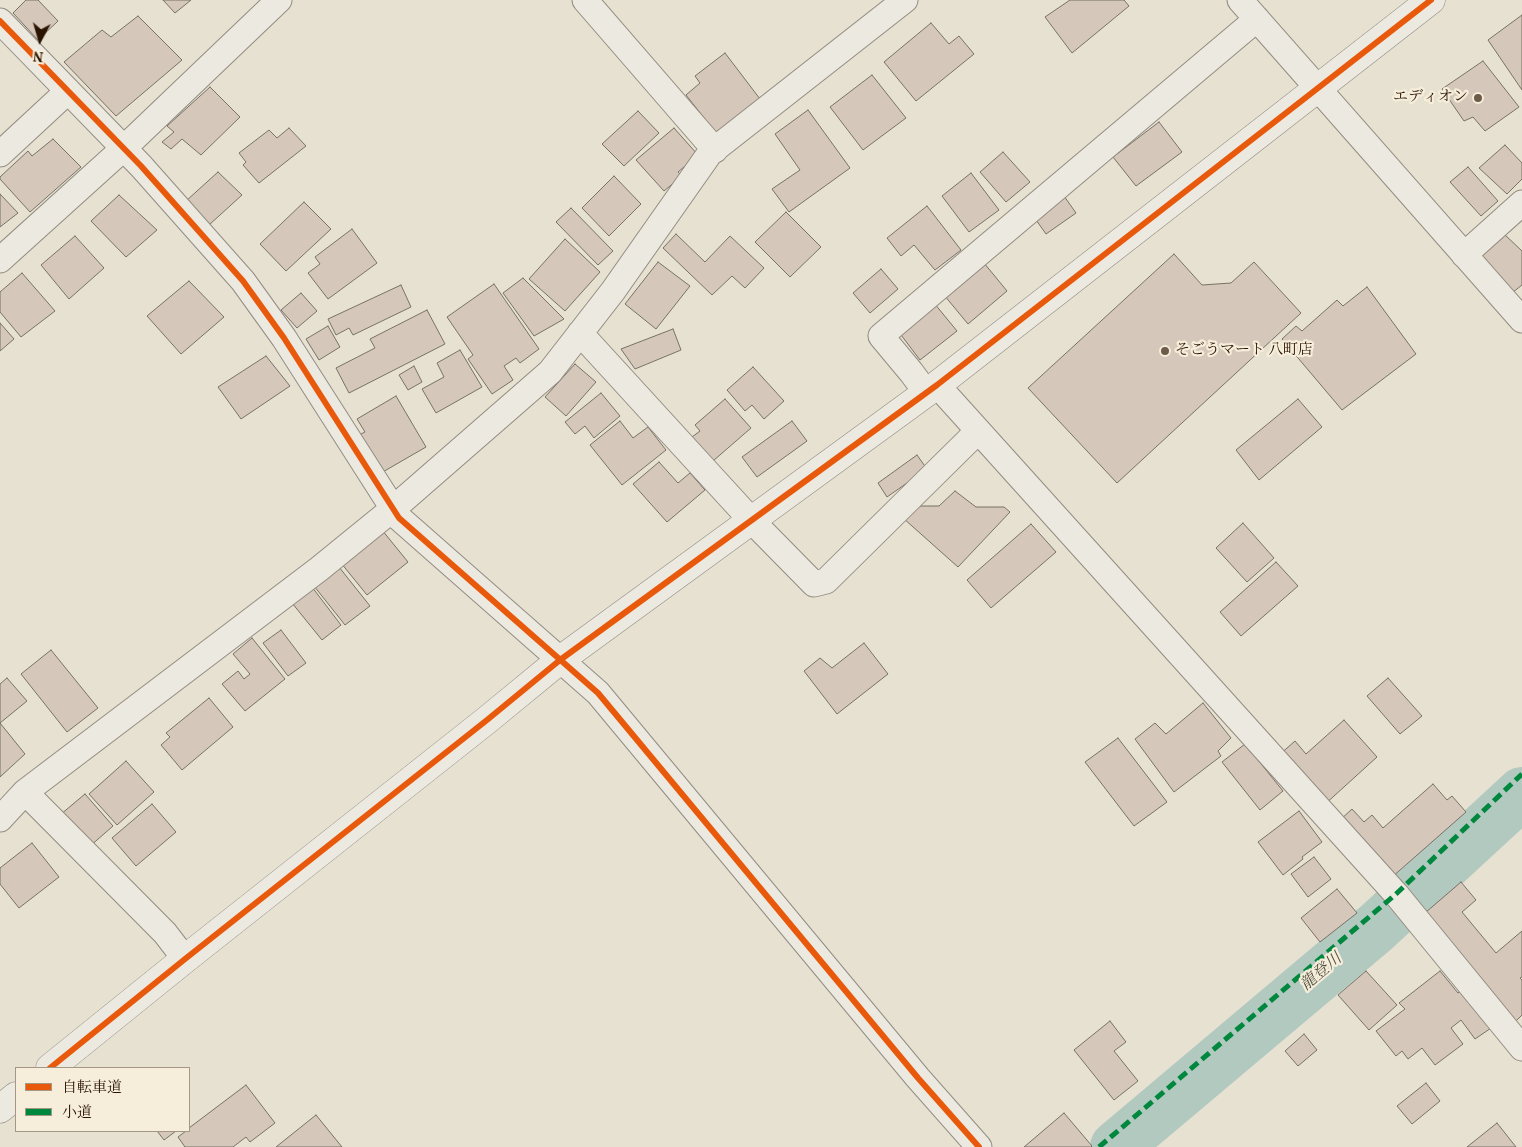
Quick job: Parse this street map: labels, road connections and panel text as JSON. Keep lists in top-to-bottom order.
{
  "water": ["龍登川"],
  "places": ["エディオン", "そごうマート 八町店"],
  "legend": ["自転車道", "小道"],
  "north": "bottom"
}
